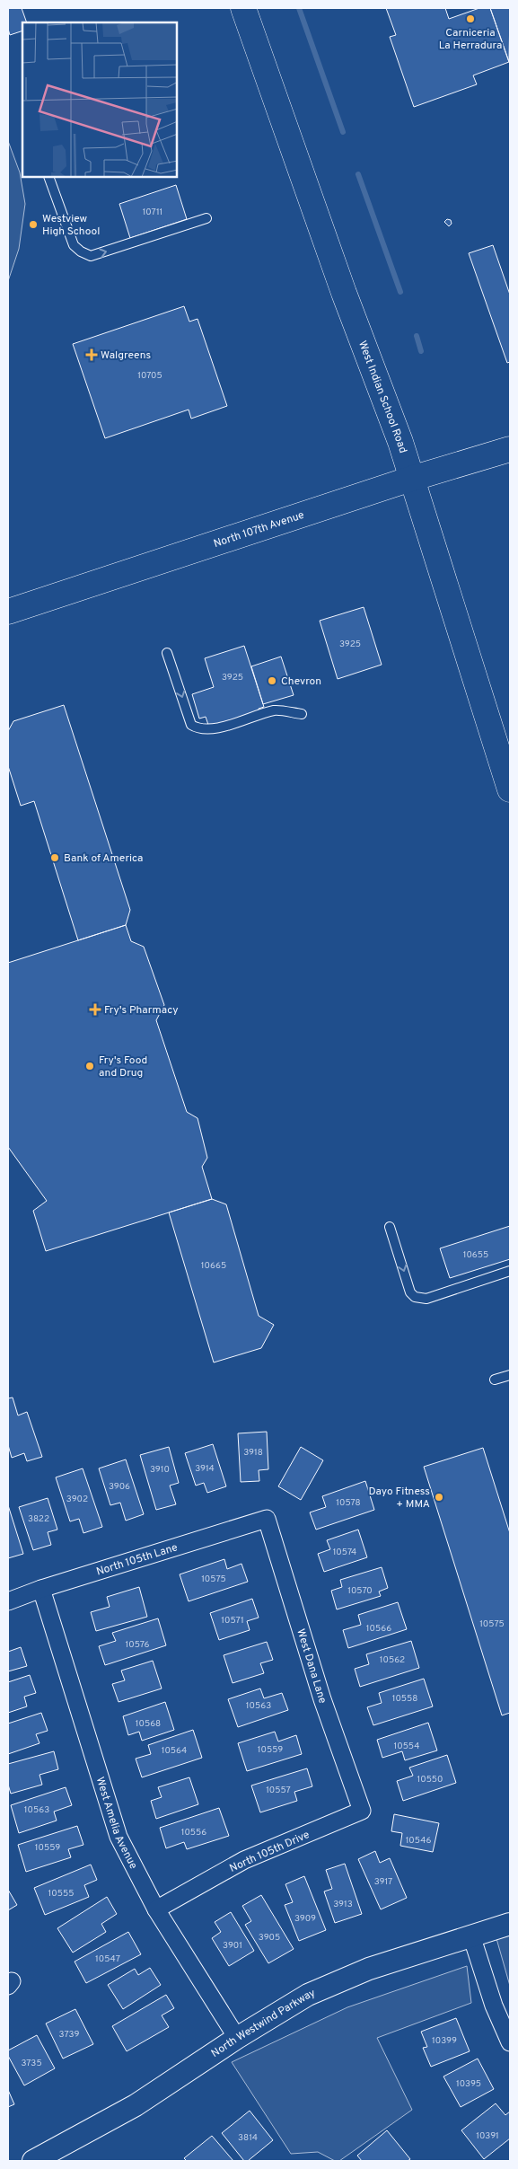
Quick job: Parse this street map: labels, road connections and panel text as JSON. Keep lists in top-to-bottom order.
{
  "streets": {
    "main road": ["West Indian School Road", "North 107th Avenue"],
    "street": [
      "North 105th Lane",
      "West Dana Lane",
      "West Amelia Avenue",
      "North 105th Drive",
      "North Westwind Parkway"
    ]
  },
  "crossings": [
    ["West Indian School Road", "North 107th Avenue"],
    ["North 105th Lane", "West Dana Lane"],
    ["North 105th Lane", "West Amelia Avenue"],
    ["West Dana Lane", "North 105th Drive"],
    ["West Amelia Avenue", "North 105th Drive"],
    ["West Amelia Avenue", "North Westwind Parkway"]
  ],
  "places": {
    "other": [
      "Carniceria La Herradura",
      "Westview High School",
      "Chevron",
      "Bank of America",
      "Fry's Food and Drug",
      "Dayo Fitness + MMA"
    ],
    "health": ["Walgreens", "Fry's Pharmacy"]
  },
  "house_numbers": [
    "10711",
    "10705",
    "3925",
    "3925",
    "10655",
    "10665",
    "3918",
    "3914",
    "3910",
    "3906",
    "3902",
    "10578",
    "3822",
    "10574",
    "10575",
    "10570",
    "10571",
    "10575",
    "10566",
    "10576",
    "10562",
    "10558",
    "10563",
    "10568",
    "10554",
    "10559",
    "10564",
    "10550",
    "10557",
    "10563",
    "10556",
    "10546",
    "10559",
    "3917",
    "10555",
    "3913",
    "3909",
    "3905",
    "3901",
    "10547",
    "3739",
    "10399",
    "3735",
    "10395",
    "10391",
    "3814"
  ]
}
